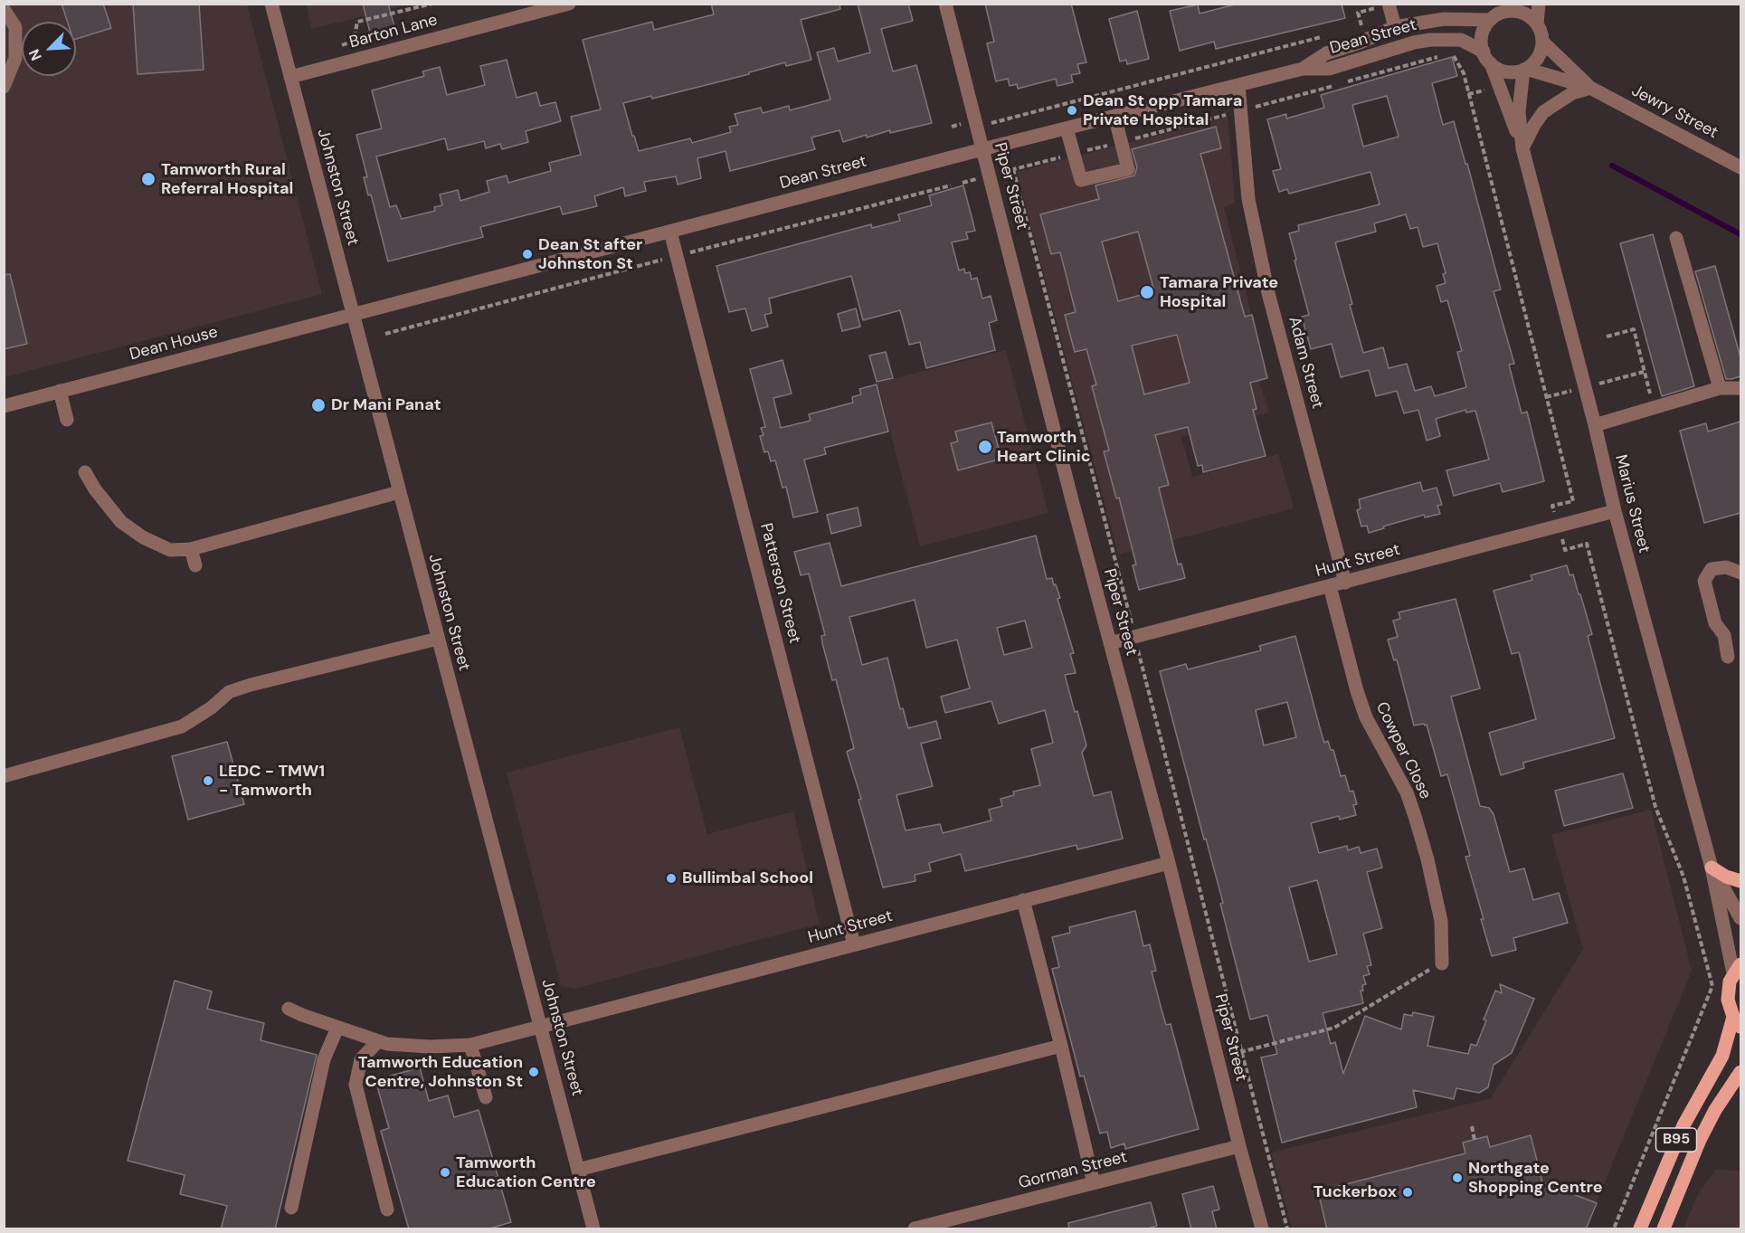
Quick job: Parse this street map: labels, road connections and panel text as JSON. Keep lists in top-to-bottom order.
{
  "streets": {
    "main road": ["B95"],
    "street": [
      "Barton Lane",
      "Dean Street",
      "Jewry Street",
      "Piper Street",
      "Johnston Street",
      "Dean House",
      "Adam Street",
      "Marius Street",
      "Hunt Street",
      "Patterson Street",
      "Cowper Close",
      "Gorman Street"
    ]
  },
  "crossings": [
    ["Barton Lane", "Johnston Street"],
    ["Dean Street", "Jewry Street"],
    ["Dean Street", "Piper Street"],
    ["Dean Street", "Johnston Street"],
    ["Dean Street", "Dean House"],
    ["Dean Street", "Adam Street"],
    ["Dean Street", "Marius Street"],
    ["Dean Street", "Patterson Street"],
    ["Jewry Street", "Marius Street"],
    ["Piper Street", "Hunt Street"],
    ["Piper Street", "Gorman Street"],
    ["Johnston Street", "Dean House"],
    ["Johnston Street", "Hunt Street"],
    ["Adam Street", "Hunt Street"],
    ["Marius Street", "Hunt Street"],
    ["Marius Street", "B95"],
    ["Hunt Street", "Patterson Street"],
    ["Hunt Street", "Cowper Close"]
  ],
  "places": [
    "Dean St opp Tamara Private Hospital",
    "Tamworth Rural Referral Hospital",
    "Dean St after Johnston St",
    "Tamara Private Hospital",
    "Dr Mani Panat",
    "Tamworth Heart Clinic",
    "LEDC - TMW1 - Tamworth",
    "Bullimbal School",
    "Tamworth Education Centre, Johnston St",
    "Tamworth Education Centre",
    "Northgate Shopping Centre",
    "Tuckerbox"
  ],
  "north": "bottom left"
}
